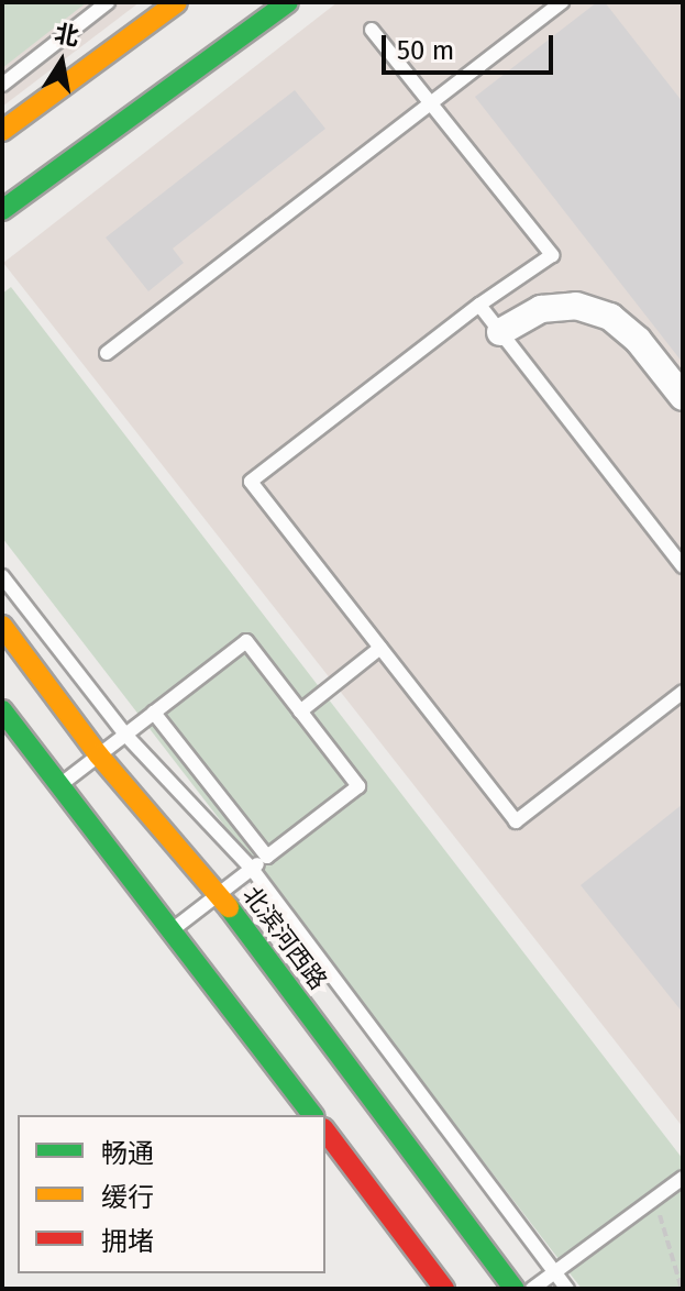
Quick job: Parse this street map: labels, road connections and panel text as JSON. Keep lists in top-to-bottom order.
{
  "streets": {
    "main road": ["北滨河西路"]
  },
  "legend": ["畅通", "缓行", "拥堵"],
  "scale_bar": "50 m",
  "north": "top"
}
